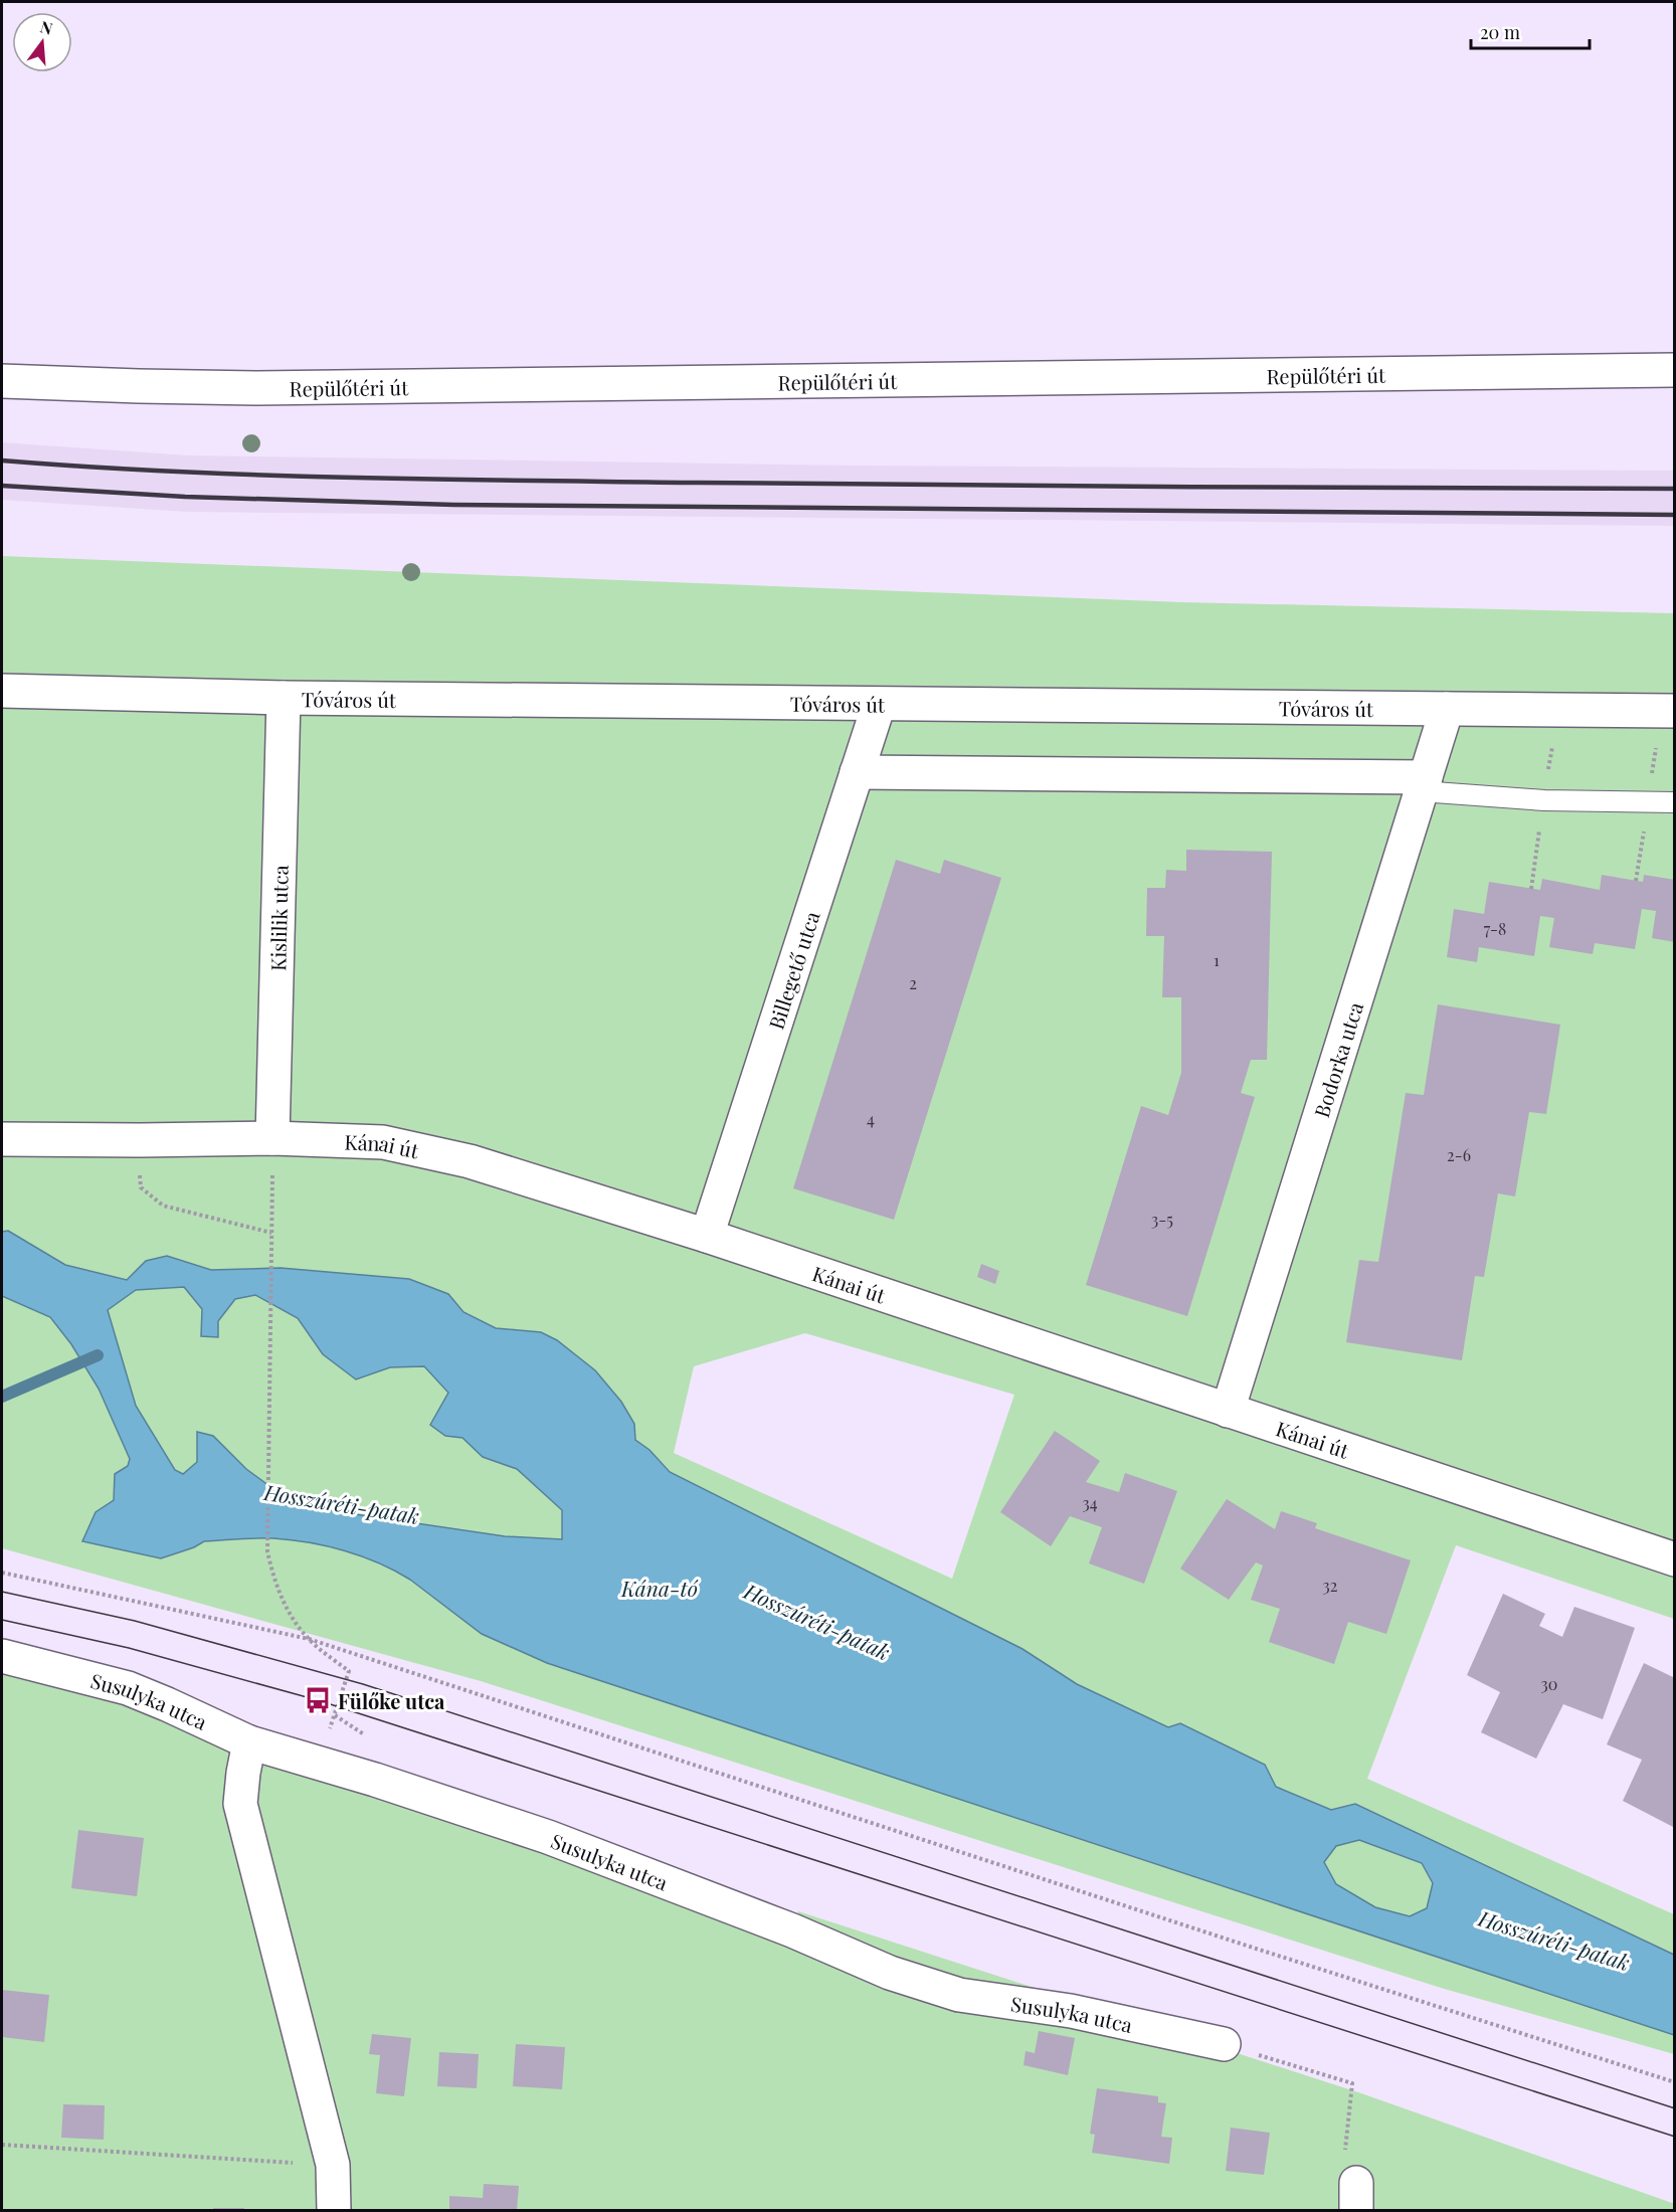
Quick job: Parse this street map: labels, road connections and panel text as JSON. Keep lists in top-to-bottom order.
{
  "streets": {
    "street": [
      "Repülőtéri út",
      "Tóváros út",
      "Kislilik utca",
      "Billegető utca",
      "Bodorka utca",
      "Kánai út",
      "Susulyka utca"
    ]
  },
  "crossings": [
    ["Tóváros út", "Kislilik utca"],
    ["Tóváros út", "Billegető utca"],
    ["Tóváros út", "Bodorka utca"],
    ["Kislilik utca", "Kánai út"],
    ["Billegető utca", "Kánai út"],
    ["Bodorka utca", "Kánai út"]
  ],
  "water": ["Hosszúréti-patak", "Kána-tó"],
  "places": {
    "bus stop": ["Fülőke utca"]
  },
  "house_numbers": [
    "7-8",
    "1",
    "2",
    "4",
    "2-6",
    "3-5",
    "34",
    "32",
    "30"
  ],
  "scale_bar": "20 m",
  "north": "top"
}
